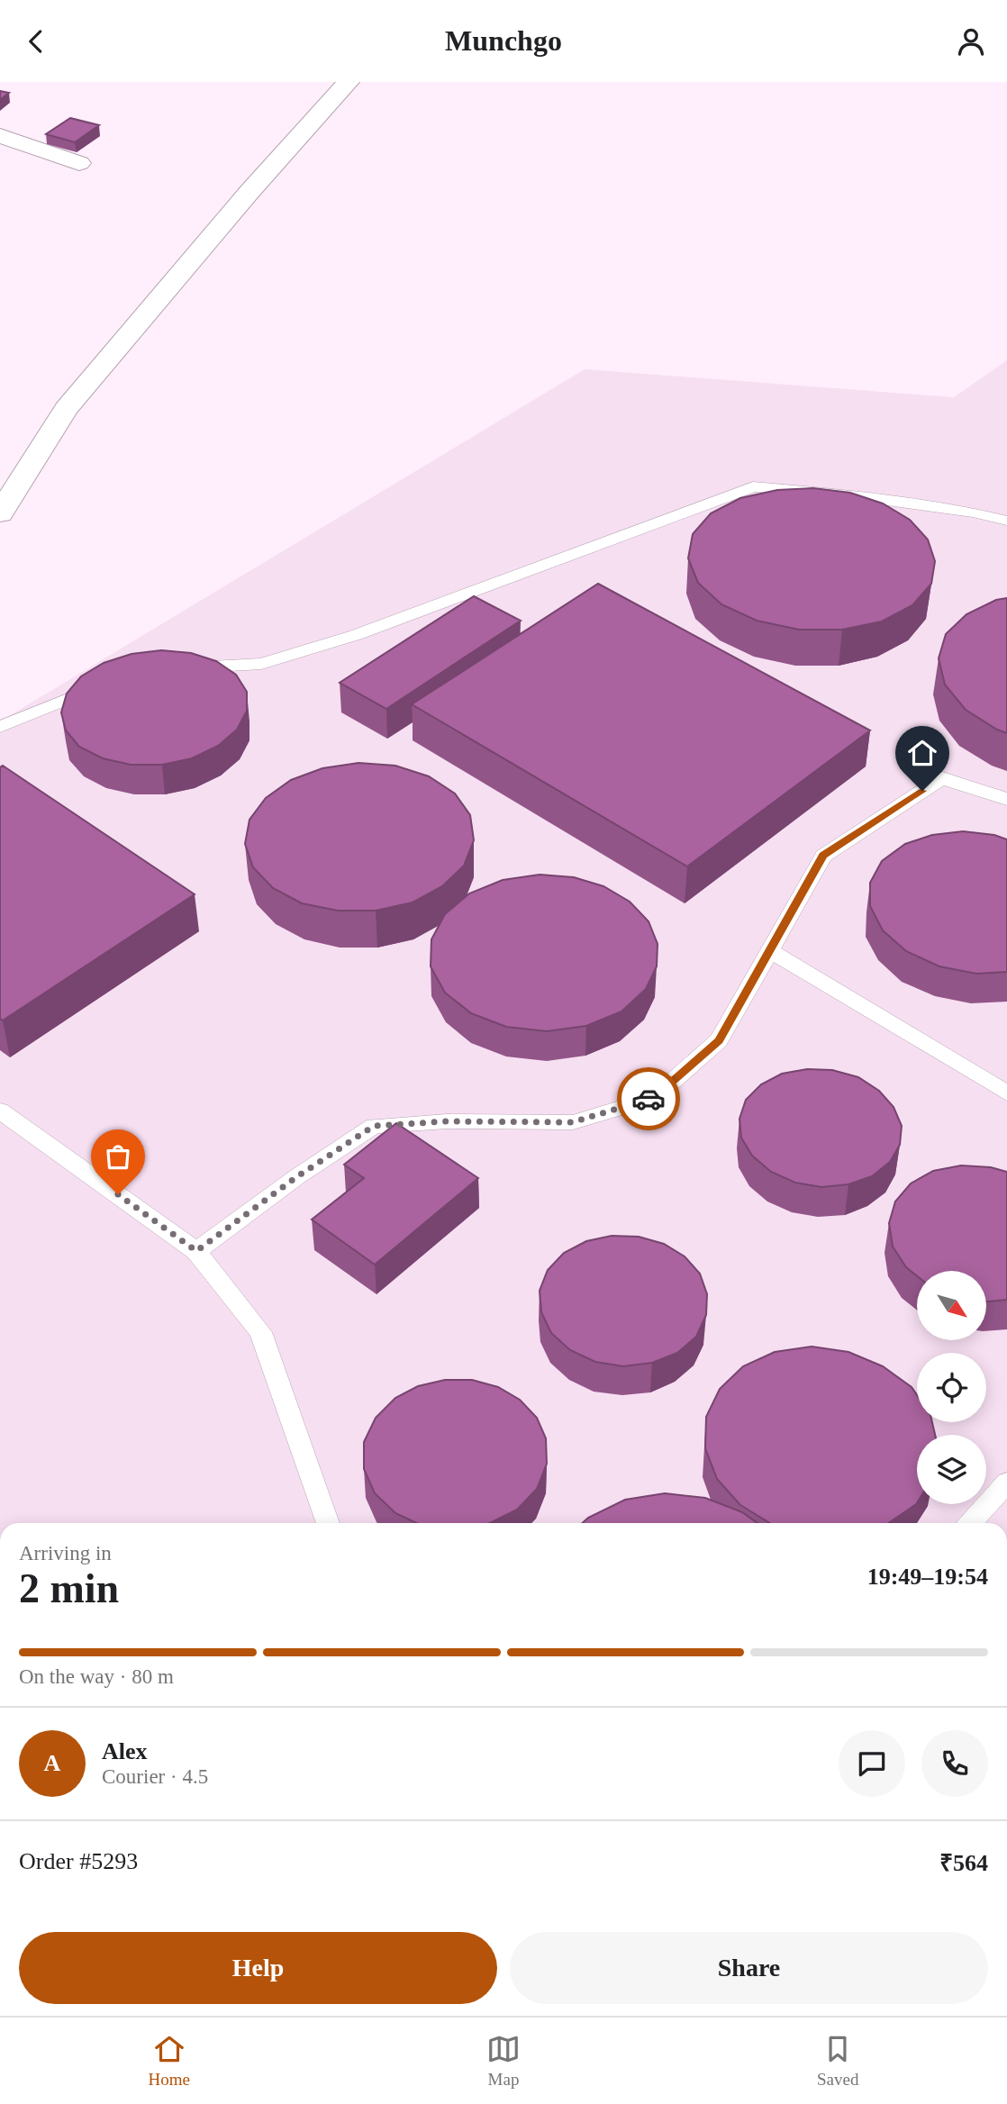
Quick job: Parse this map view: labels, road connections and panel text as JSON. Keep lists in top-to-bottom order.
{
  "north": "bottom right",
  "page": {
    "header": "Munchgo",
    "heading": ["2 min", "Arriving in", "19:49–19:54"],
    "panel": [
      "Alex",
      "Courier · 4.5",
      "Order #5293",
      "₹564"
    ],
    "bar": "On the way · 80 m",
    "round": "A",
    "buttons": ["Help", "Share"],
    "tabs": ["Home", "Map", "Saved"]
  }
}
